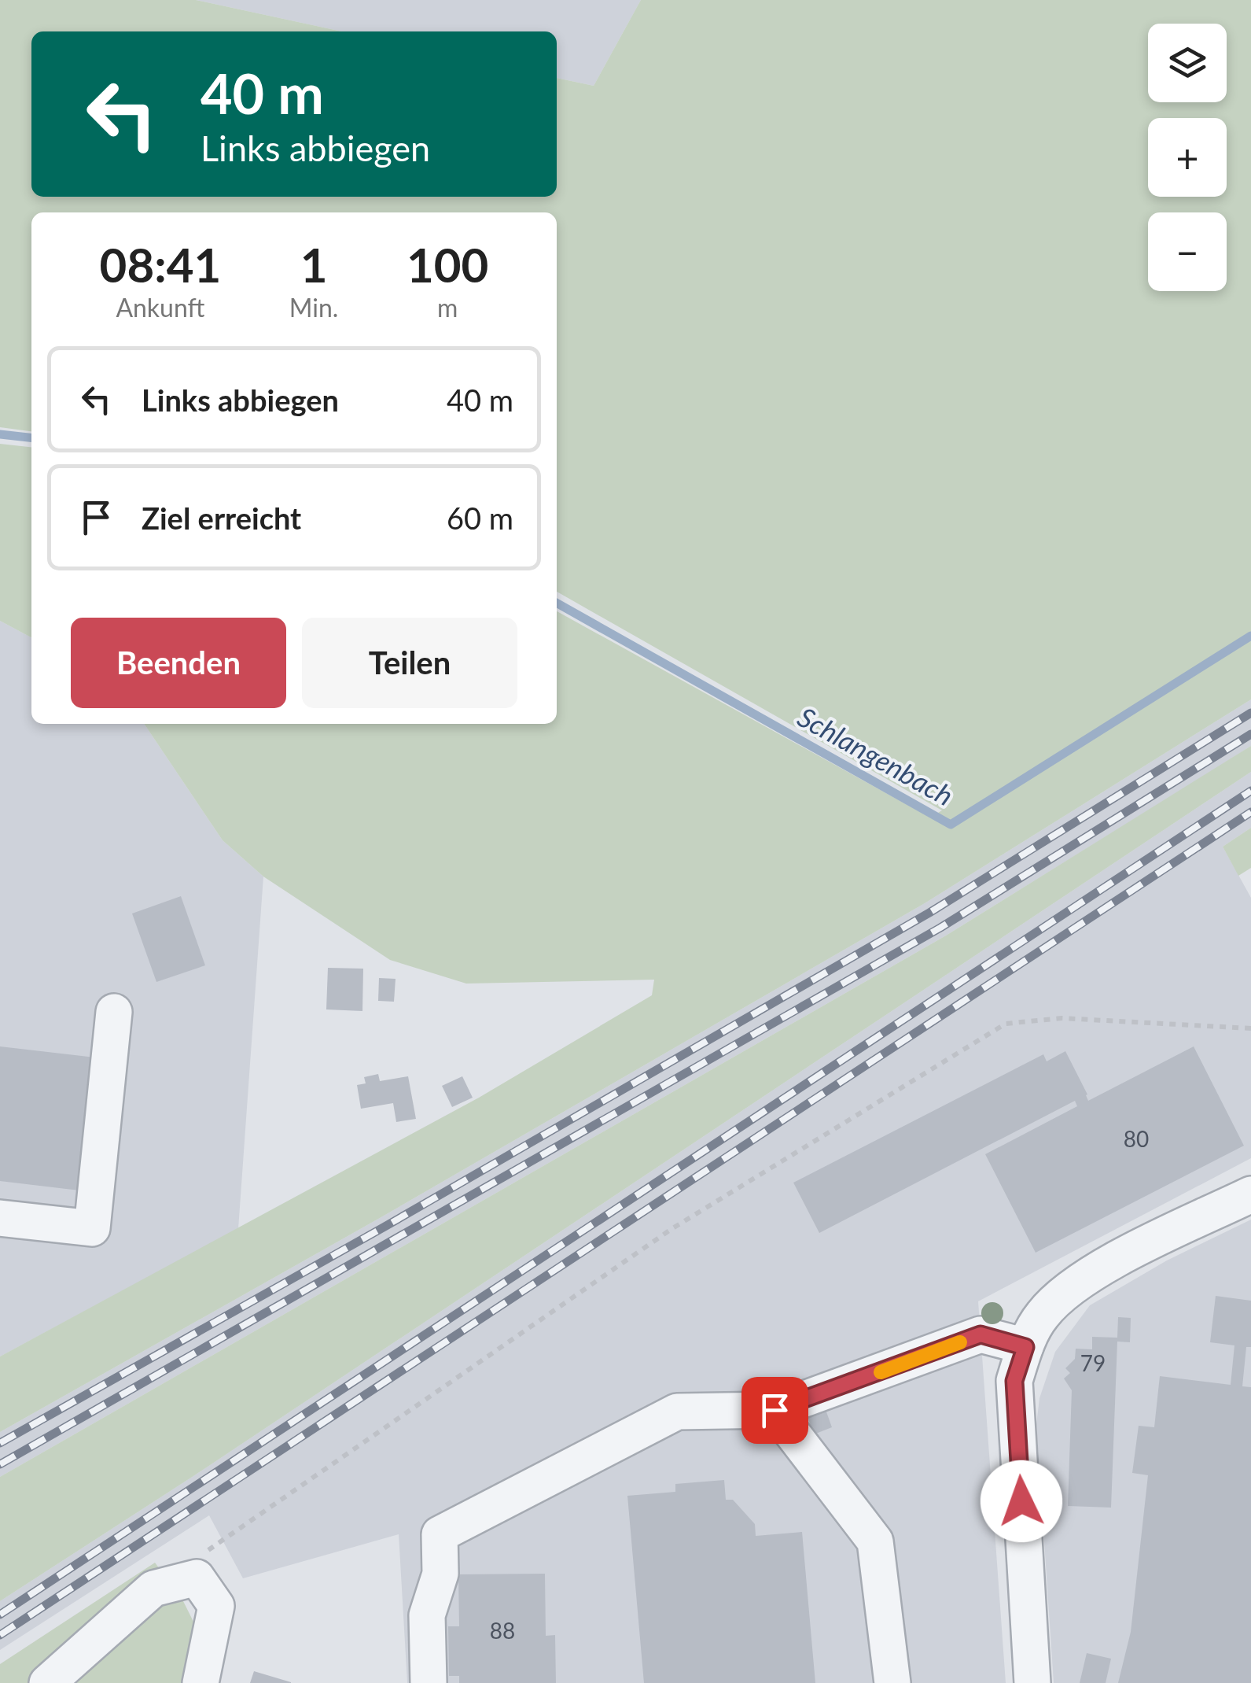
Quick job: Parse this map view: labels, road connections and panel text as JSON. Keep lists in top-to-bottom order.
{
  "water": ["Schlangenbach"],
  "house_numbers": ["80", "79", "88"],
  "page": {
    "map_buttons": ["+", "−"],
    "turn": ["40 m", "Links abbiegen"],
    "eta": [
      "08:41",
      "Ankunft",
      "1",
      "Min.",
      "100",
      "m"
    ],
    "list": [
      {
        "name": "Links abbiegen",
        "value": "40 m"
      },
      {
        "name": "Ziel erreicht",
        "value": "60 m"
      }
    ],
    "buttons": ["Beenden", "Teilen"]
  }
}
